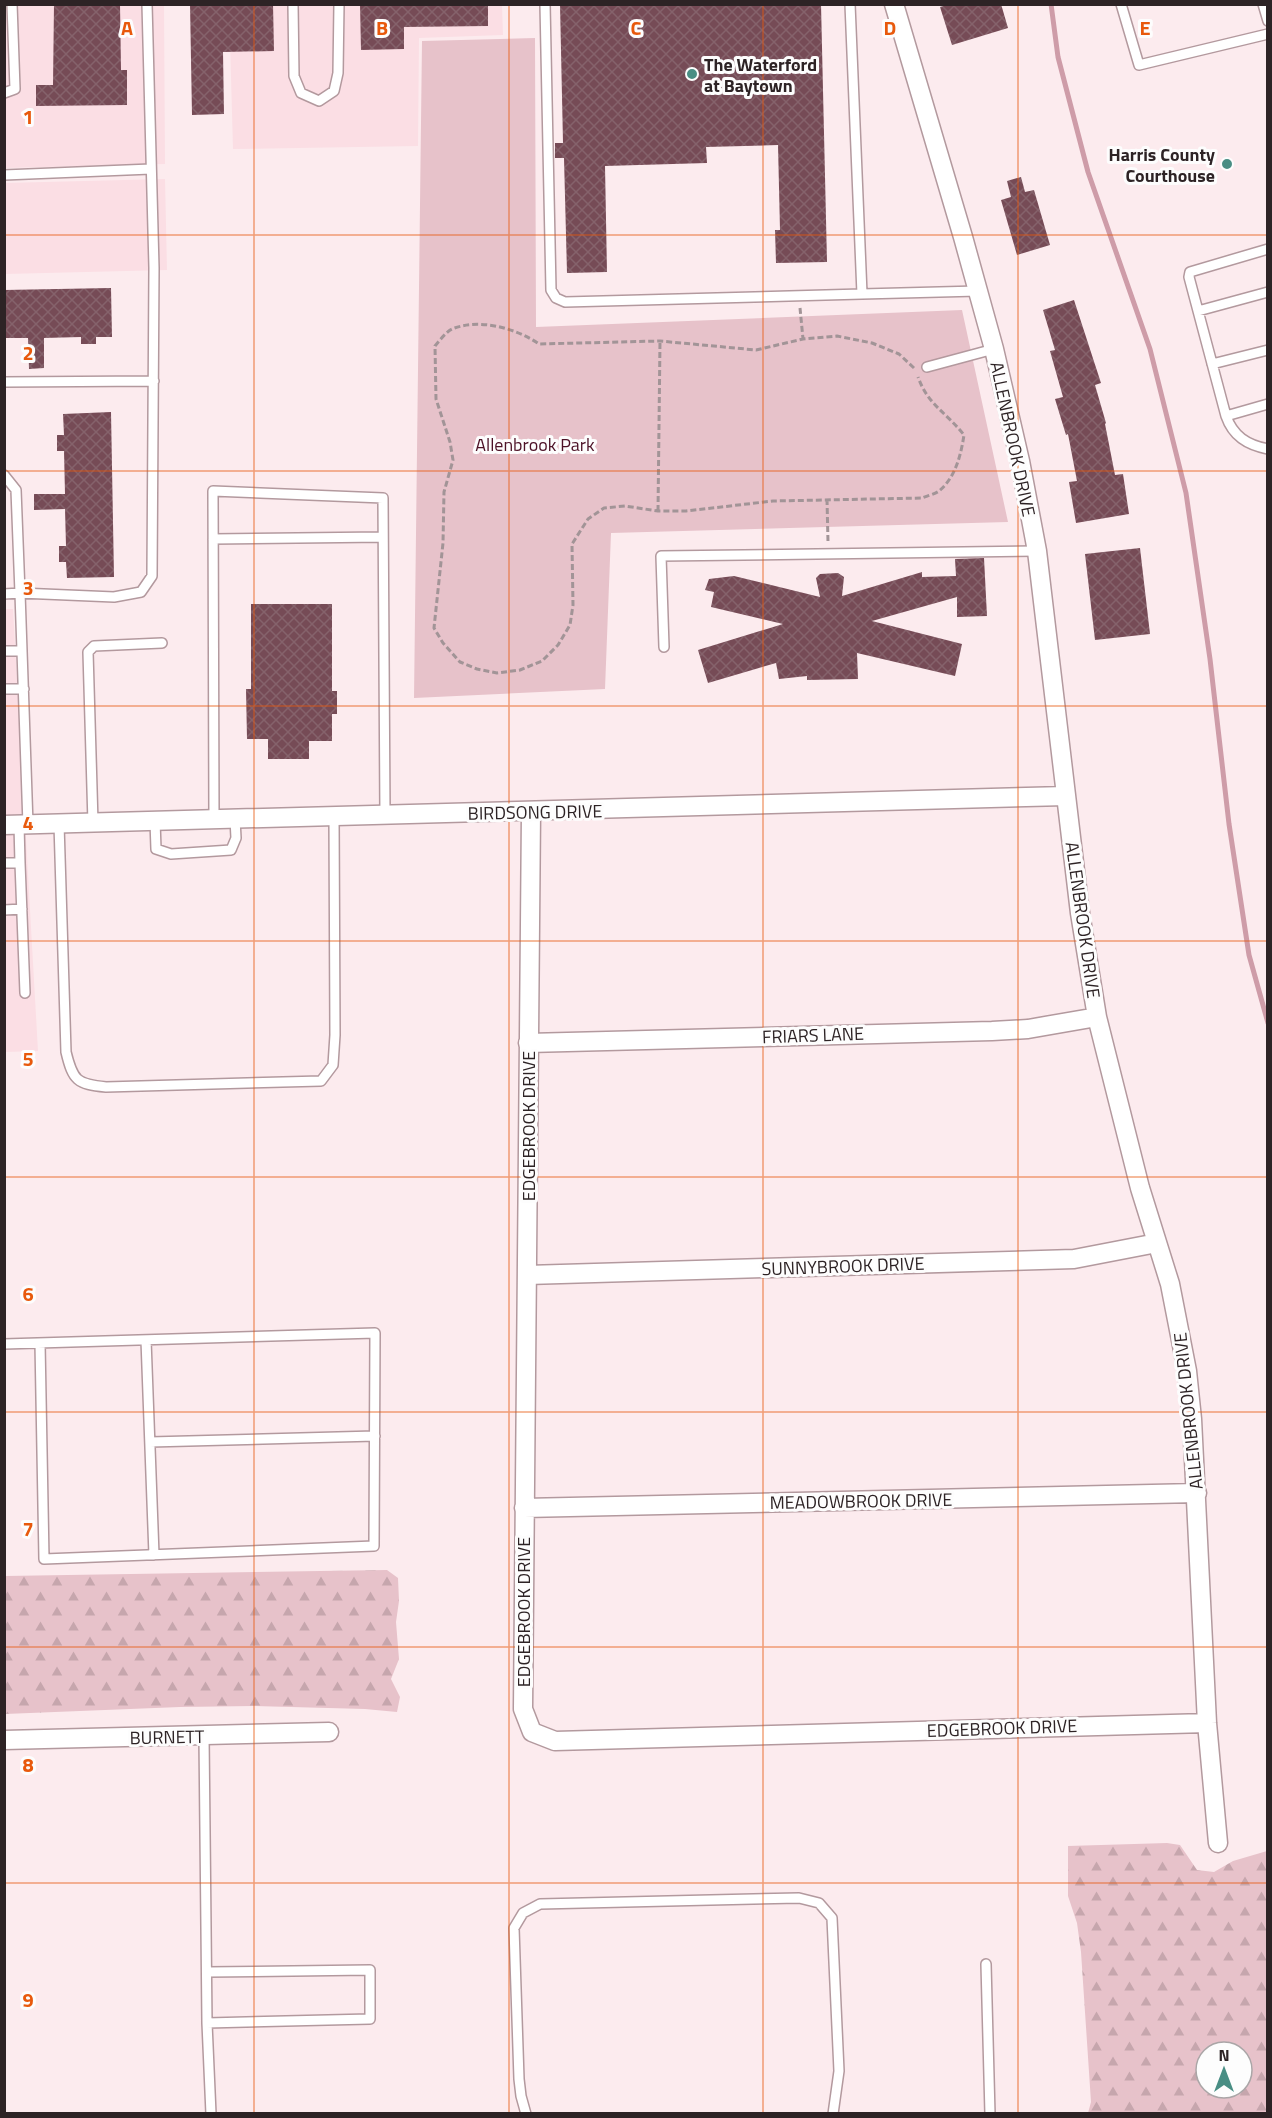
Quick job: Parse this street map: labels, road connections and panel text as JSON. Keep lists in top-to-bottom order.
{
  "streets": {
    "street": [
      "ALLENBROOK DRIVE",
      "BIRDSONG DRIVE",
      "FRIARS LANE",
      "EDGEBROOK DRIVE",
      "SUNNYBROOK DRIVE",
      "MEADOWBROOK DRIVE",
      "BURNETT"
    ]
  },
  "crossings": [
    ["ALLENBROOK DRIVE", "BIRDSONG DRIVE"],
    ["ALLENBROOK DRIVE", "FRIARS LANE"],
    ["ALLENBROOK DRIVE", "EDGEBROOK DRIVE"],
    ["ALLENBROOK DRIVE", "SUNNYBROOK DRIVE"],
    ["ALLENBROOK DRIVE", "MEADOWBROOK DRIVE"],
    ["BIRDSONG DRIVE", "EDGEBROOK DRIVE"],
    ["FRIARS LANE", "EDGEBROOK DRIVE"],
    ["EDGEBROOK DRIVE", "SUNNYBROOK DRIVE"],
    ["EDGEBROOK DRIVE", "MEADOWBROOK DRIVE"]
  ],
  "parks": ["Allenbrook Park"],
  "places": ["The Waterford at Baytown", "Harris County Courthouse"],
  "north": "top",
  "grid": {
    "columns": [
      "A",
      "B",
      "C",
      "D",
      "E"
    ],
    "rows": [
      "1",
      "2",
      "3",
      "4",
      "5",
      "6",
      "7",
      "8",
      "9"
    ]
  }
}
